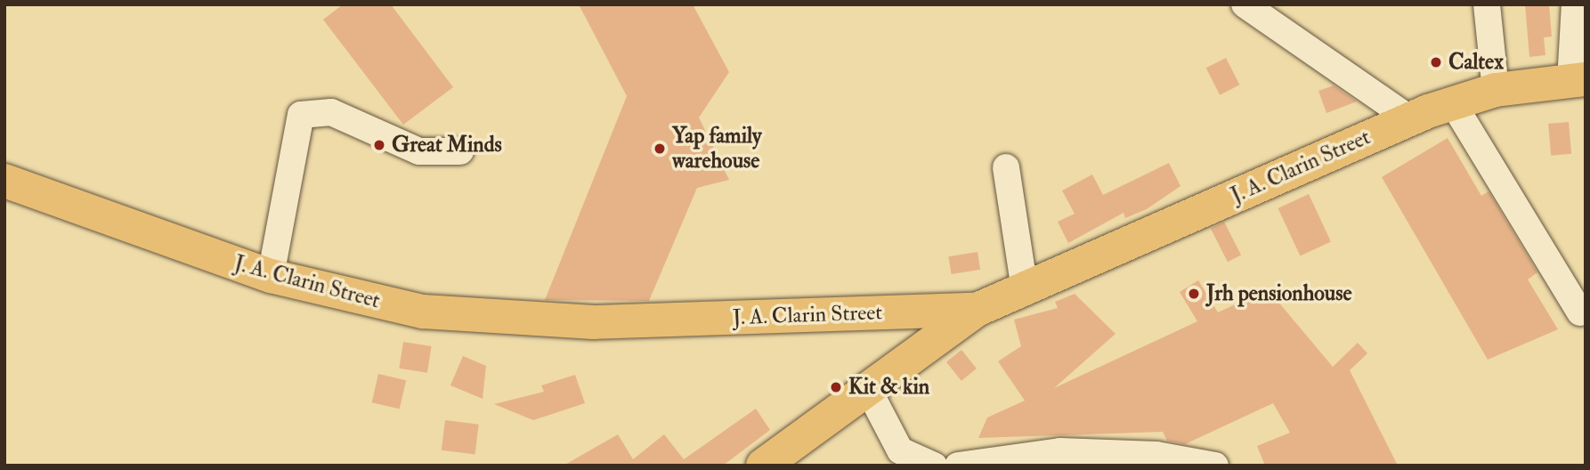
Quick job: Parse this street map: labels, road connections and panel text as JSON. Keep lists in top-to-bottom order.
{
  "streets": {
    "main road": ["J. A. Clarin Street"]
  },
  "places": [
    "Caltex",
    "Great Minds",
    "Yap family warehouse",
    "Jrh pensionhouse",
    "Kit & kin"
  ]
}
